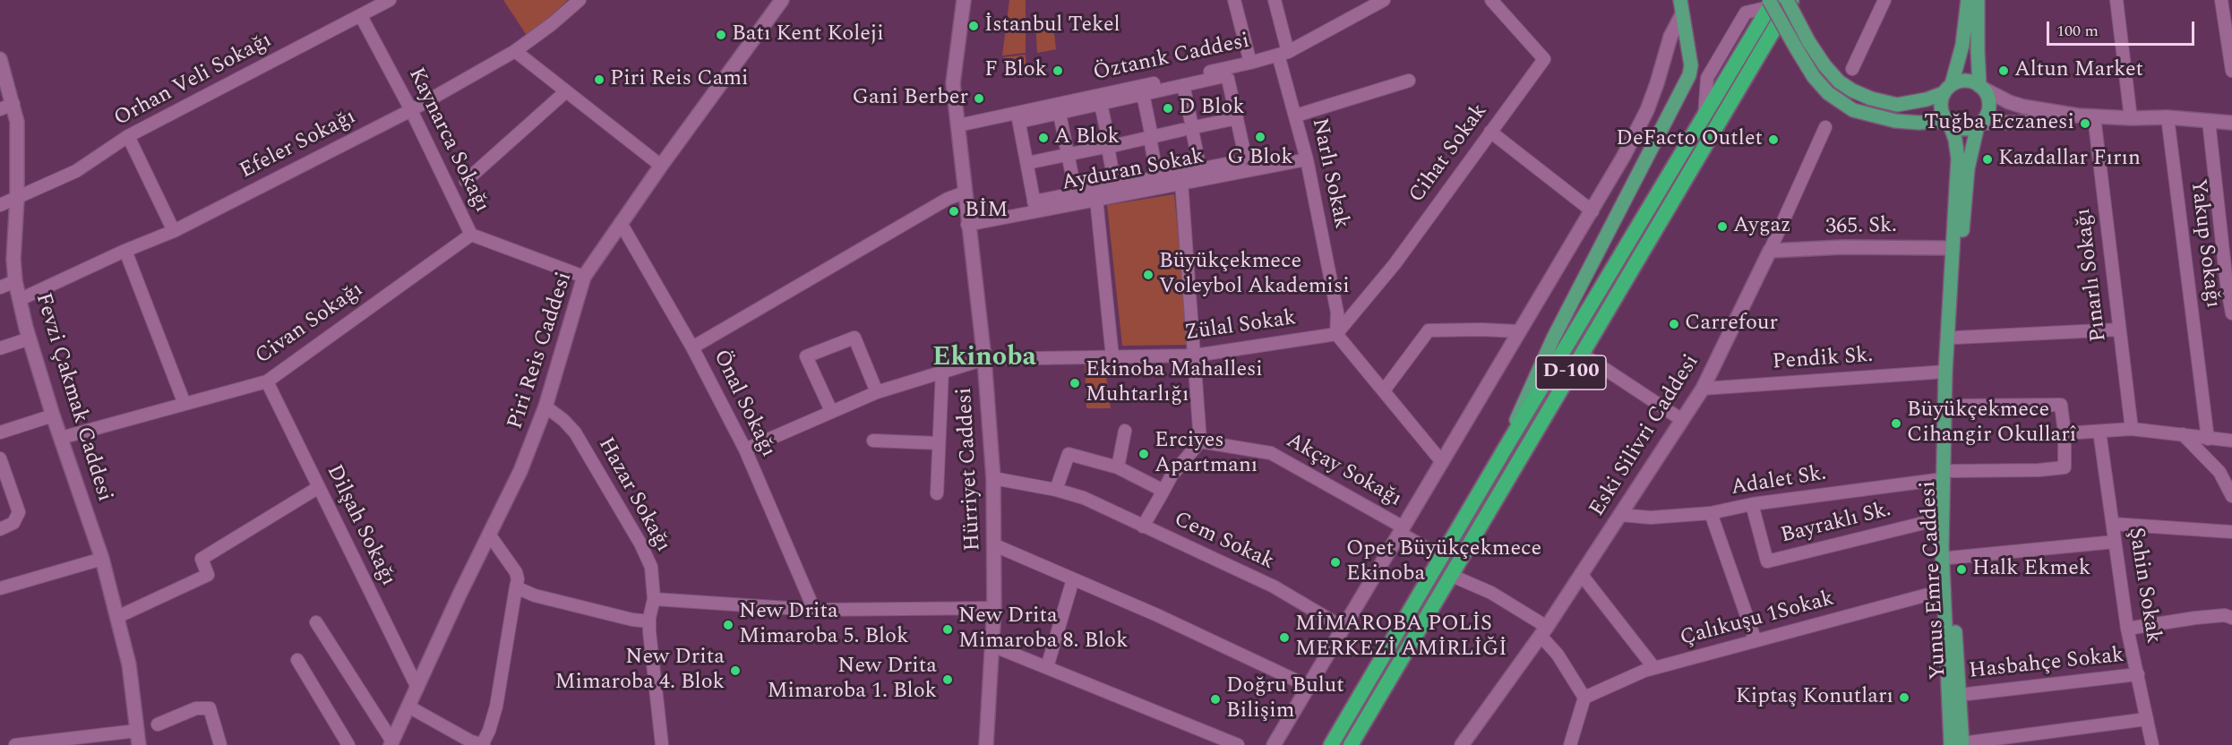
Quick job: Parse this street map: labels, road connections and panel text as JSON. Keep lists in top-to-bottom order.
{
  "streets": {
    "highway": ["D-100"],
    "main road": [
      "365. Sk.",
      "Piri Reis Caddesi",
      "Fevzi Çakmak Caddesi",
      "Eski Silivri Caddesi",
      "Hürriyet Caddesi",
      "Yunus Emre Caddesi"
    ],
    "street": [
      "Öztanık Caddesi",
      "Orhan Veli Sokağı",
      "Kaynarca Sokağı",
      "Efeler Sokağı",
      "Cihat Sokak",
      "Ayduran Sokak",
      "Narlı Sokak",
      "Yakup Sokağı",
      "Pınarlı Sokağı",
      "Civan Sokağı",
      "Zülal Sokak",
      "Pendik Sk.",
      "Önal Sokağı",
      "Akçay Sokağı",
      "Adalet Sk.",
      "Hazar Sokağı",
      "Bayraklı Sk.",
      "Dilşah Sokağı",
      "Cem Sokak",
      "Şahin Sokak",
      "Çalıkuşu 1Sokak",
      "Hasbahçe Sokak"
    ]
  },
  "crossings": [
    ["Öztanık Caddesi", "Narlı Sokak"],
    ["Öztanık Caddesi", "Hürriyet Caddesi"],
    ["Orhan Veli Sokağı", "Kaynarca Sokağı"],
    ["Orhan Veli Sokağı", "Fevzi Çakmak Caddesi"],
    ["Kaynarca Sokağı", "Efeler Sokağı"],
    ["Kaynarca Sokağı", "Civan Sokağı"],
    ["Kaynarca Sokağı", "Piri Reis Caddesi"],
    ["Efeler Sokağı", "Fevzi Çakmak Caddesi"],
    ["Cihat Sokak", "Narlı Sokak"],
    ["Cihat Sokak", "Zülal Sokak"],
    ["Ayduran Sokak", "Narlı Sokak"],
    ["Ayduran Sokak", "Hürriyet Caddesi"],
    ["Narlı Sokak", "Zülal Sokak"],
    ["365. Sk.", "Eski Silivri Caddesi"],
    ["365. Sk.", "Yunus Emre Caddesi"],
    ["Civan Sokağı", "Fevzi Çakmak Caddesi"],
    ["Civan Sokağı", "Dilşah Sokağı"],
    ["Zülal Sokak", "Önal Sokağı"],
    ["Zülal Sokak", "Hürriyet Caddesi"],
    ["Piri Reis Caddesi", "Önal Sokağı"],
    ["Piri Reis Caddesi", "Hazar Sokağı"],
    ["Piri Reis Caddesi", "Dilşah Sokağı"],
    ["Pendik Sk.", "Eski Silivri Caddesi"],
    ["Eski Silivri Caddesi", "Adalet Sk."],
    ["Hürriyet Caddesi", "Cem Sokak"],
    ["Adalet Sk.", "Bayraklı Sk."],
    ["Adalet Sk.", "Yunus Emre Caddesi"],
    ["Yunus Emre Caddesi", "Hasbahçe Sokak"],
    ["Şahin Sokak", "Hasbahçe Sokak"]
  ],
  "districts": ["Ekinoba"],
  "places": [
    "İstanbul Tekel",
    "Batı Kent Koleji",
    "F Blok",
    "Altun Market",
    "Piri Reis Cami",
    "Gani Berber",
    "D Blok",
    "Tuğba Eczanesi",
    "G Blok",
    "A Blok",
    "DeFacto Outlet",
    "Kazdallar Fırın",
    "BİM",
    "Aygaz",
    "Büyükçekmece Voleybol Akademisi",
    "Carrefour",
    "Ekinoba Mahallesi Muhtarlığı",
    "Büyükçekmece Cihangir Okullarî",
    "Erciyes Apartmanı",
    "Opet Büyükçekmece Ekinoba",
    "Halk Ekmek",
    "New Drita Mimaroba 5. Blok",
    "New Drita Mimaroba 8. Blok",
    "MİMAROBA POLİS MERKEZİ AMİRLİĞİ",
    "New Drita Mimaroba 4. Blok",
    "New Drita Mimaroba 1. Blok",
    "Kiptaş Konutları",
    "Doğru Bulut Bilişim"
  ],
  "scale_bar": "100 m"
}
